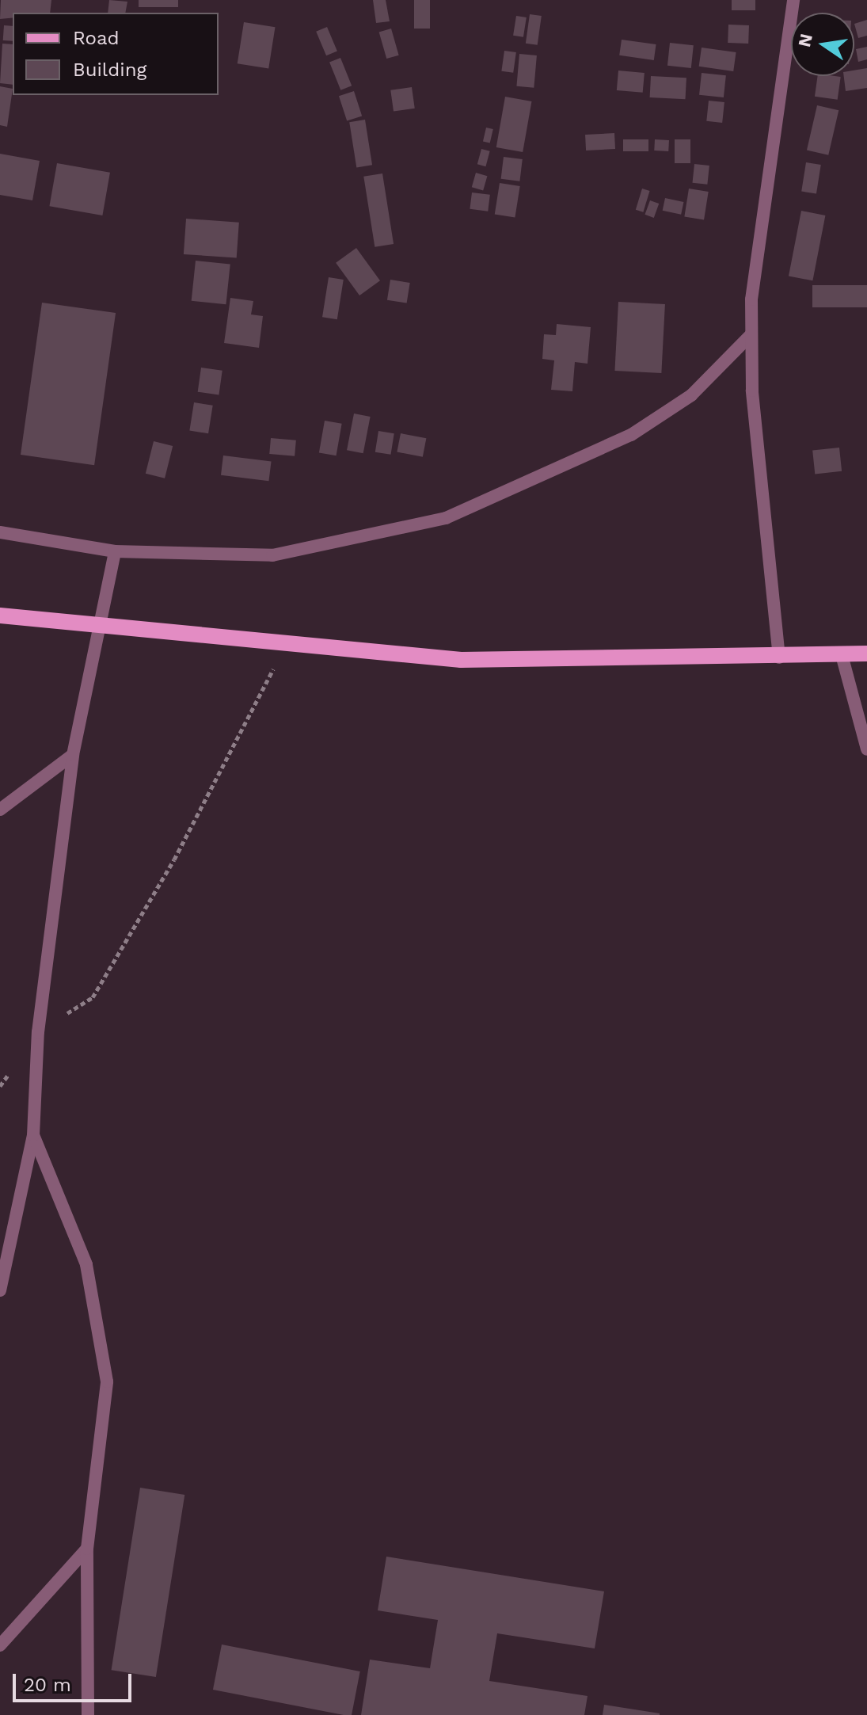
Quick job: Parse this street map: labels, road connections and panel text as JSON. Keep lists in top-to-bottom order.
{
  "legend": ["Road", "Building"],
  "scale_bar": "20 m",
  "north": "left"
}
